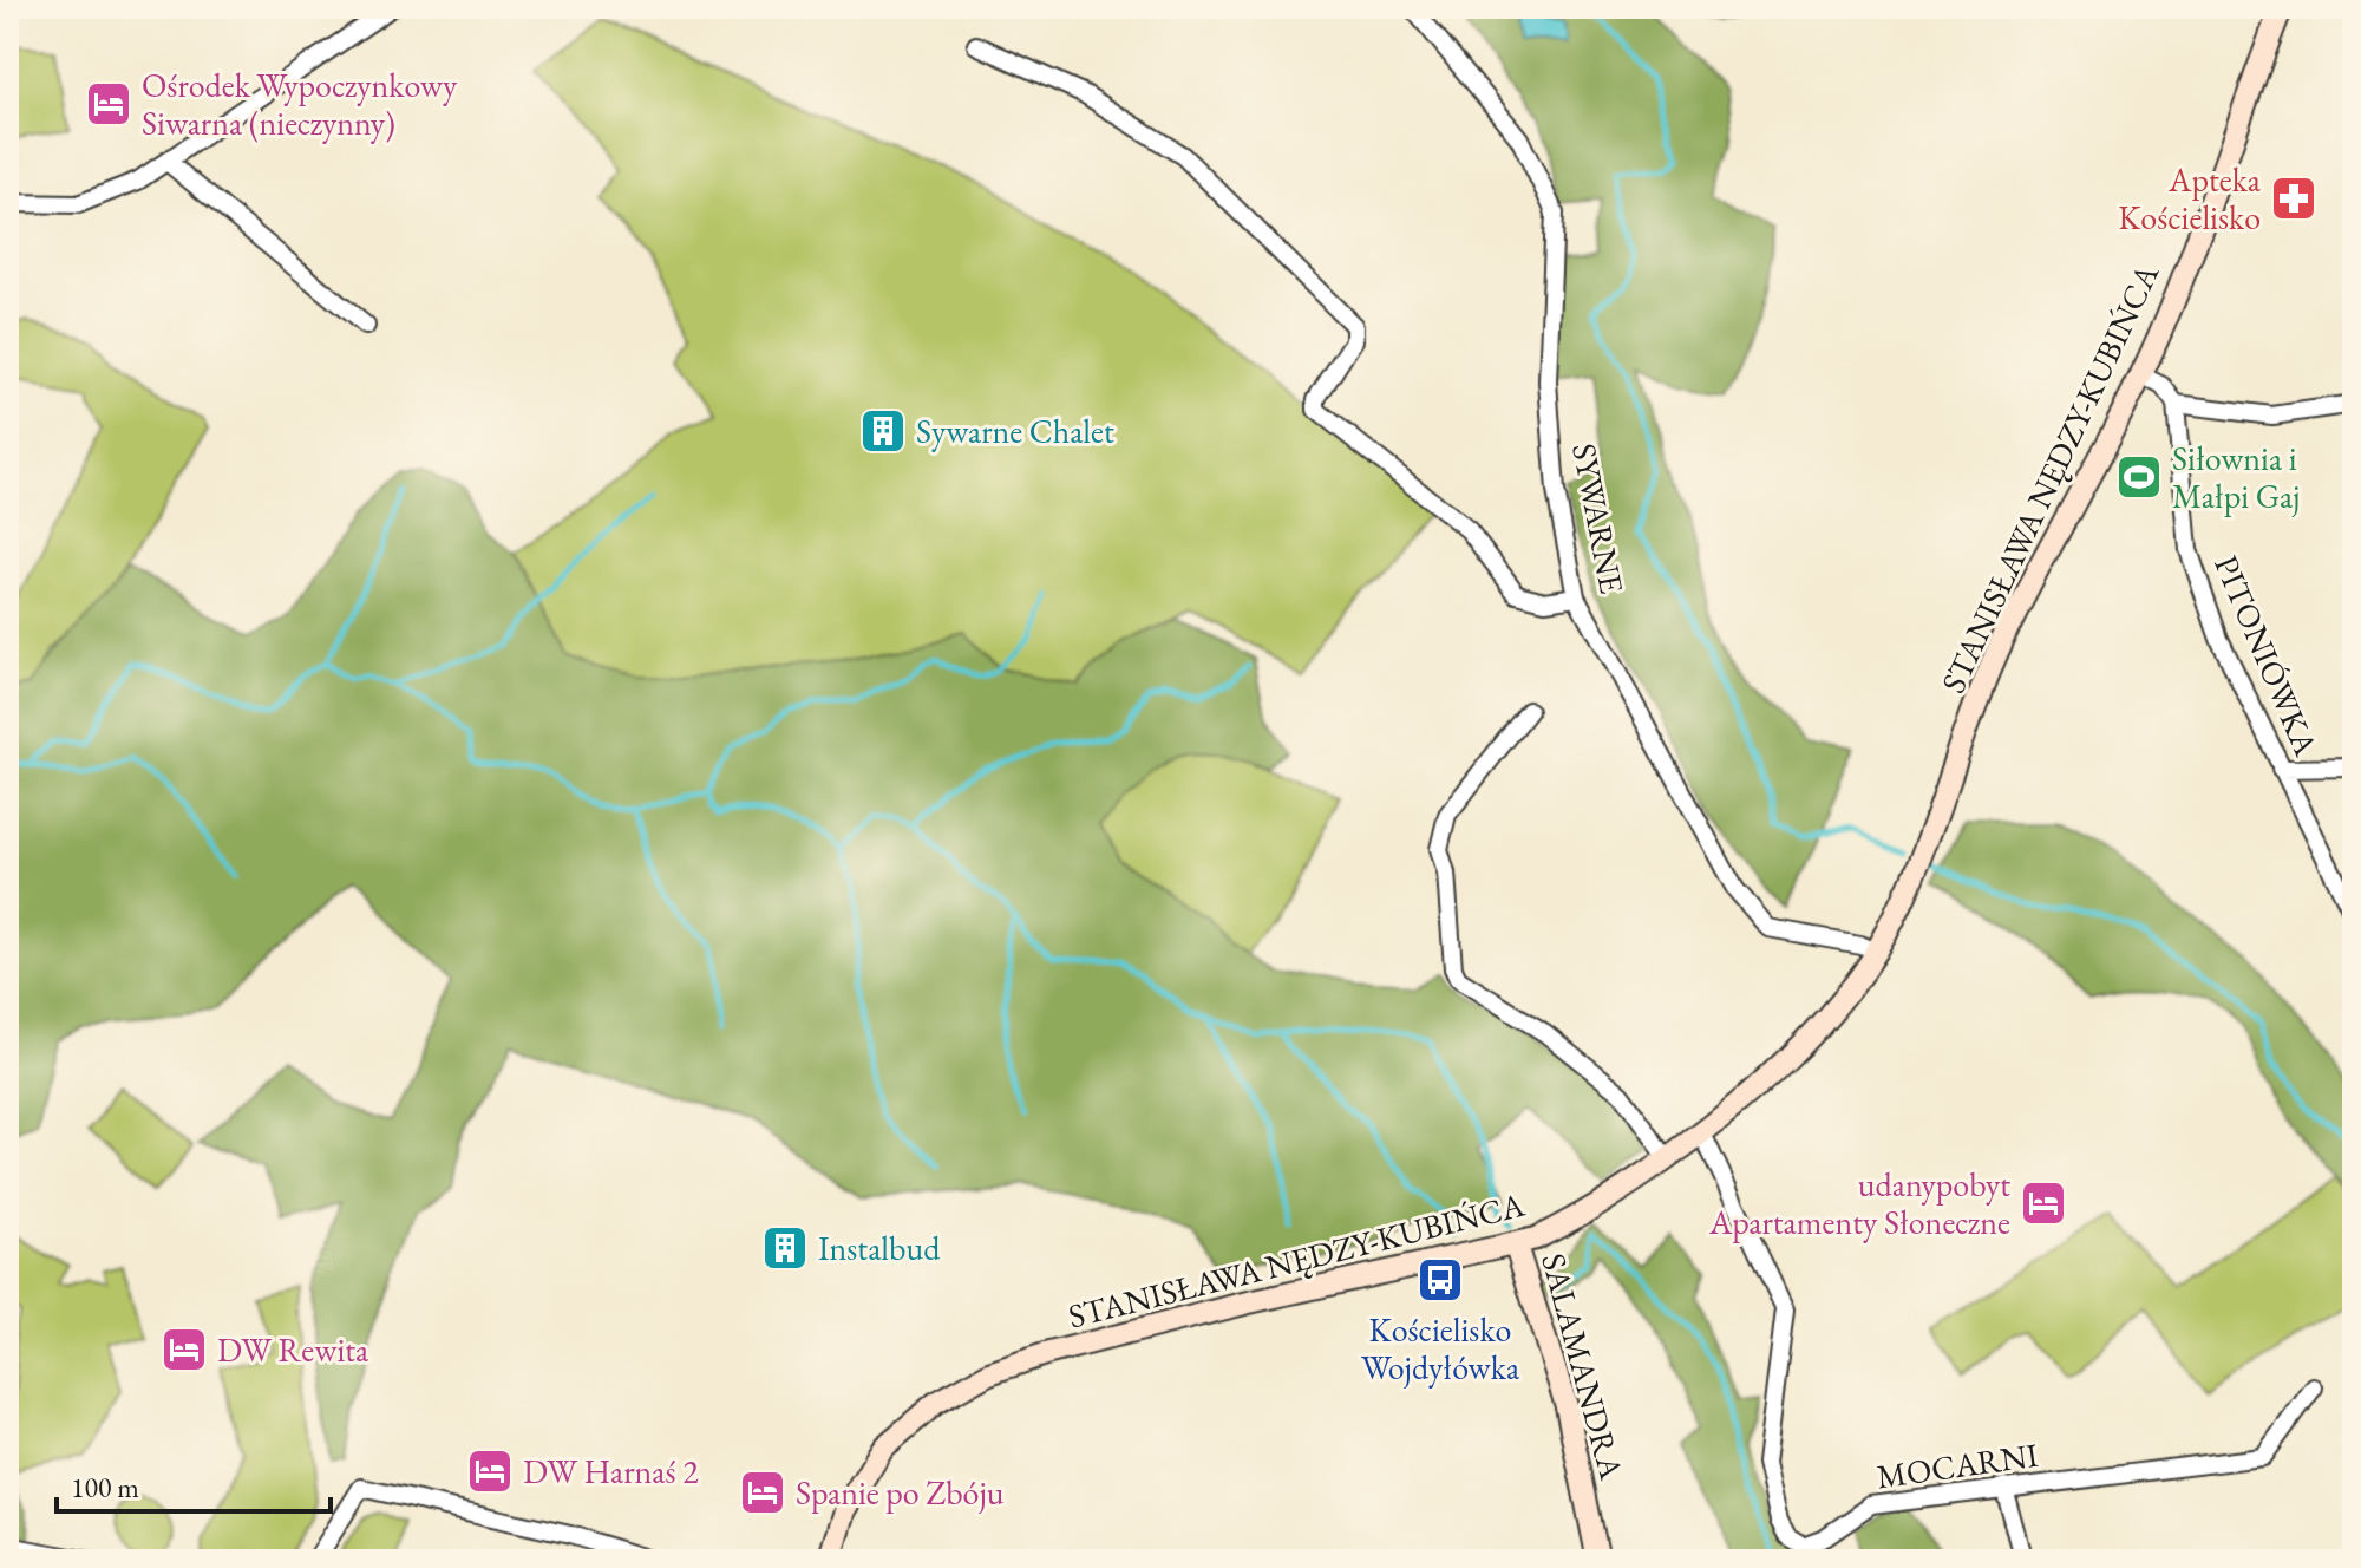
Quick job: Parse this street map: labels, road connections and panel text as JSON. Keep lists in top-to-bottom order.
{
  "streets": {
    "street": [
      "STANISŁAWA NĘDZY-KUBIŃCA",
      "SYWARNE",
      "PITONIÓWKA",
      "SALAMANDRA",
      "MOCARNI"
    ]
  },
  "crossings": [
    ["STANISŁAWA NĘDZY-KUBIŃCA", "SYWARNE"],
    ["STANISŁAWA NĘDZY-KUBIŃCA", "SALAMANDRA"],
    ["STANISŁAWA NĘDZY-KUBIŃCA", "MOCARNI"]
  ],
  "places": {
    "hotel": [
      "Ośrodek Wypoczynkowy Siwarna (nieczynny)",
      "udanypobyt Apartamenty Słoneczne",
      "DW Rewita",
      "DW Harnaś 2",
      "Spanie po Zbóju"
    ],
    "pharmacy": ["Apteka Kościelisko"],
    "building": ["Sywarne Chalet", "Instalbud"],
    "sports": ["Siłownia i Małpi Gaj"],
    "bus stop": ["Kościelisko Wojdyłówka"]
  },
  "scale_bar": "100 m"
}
